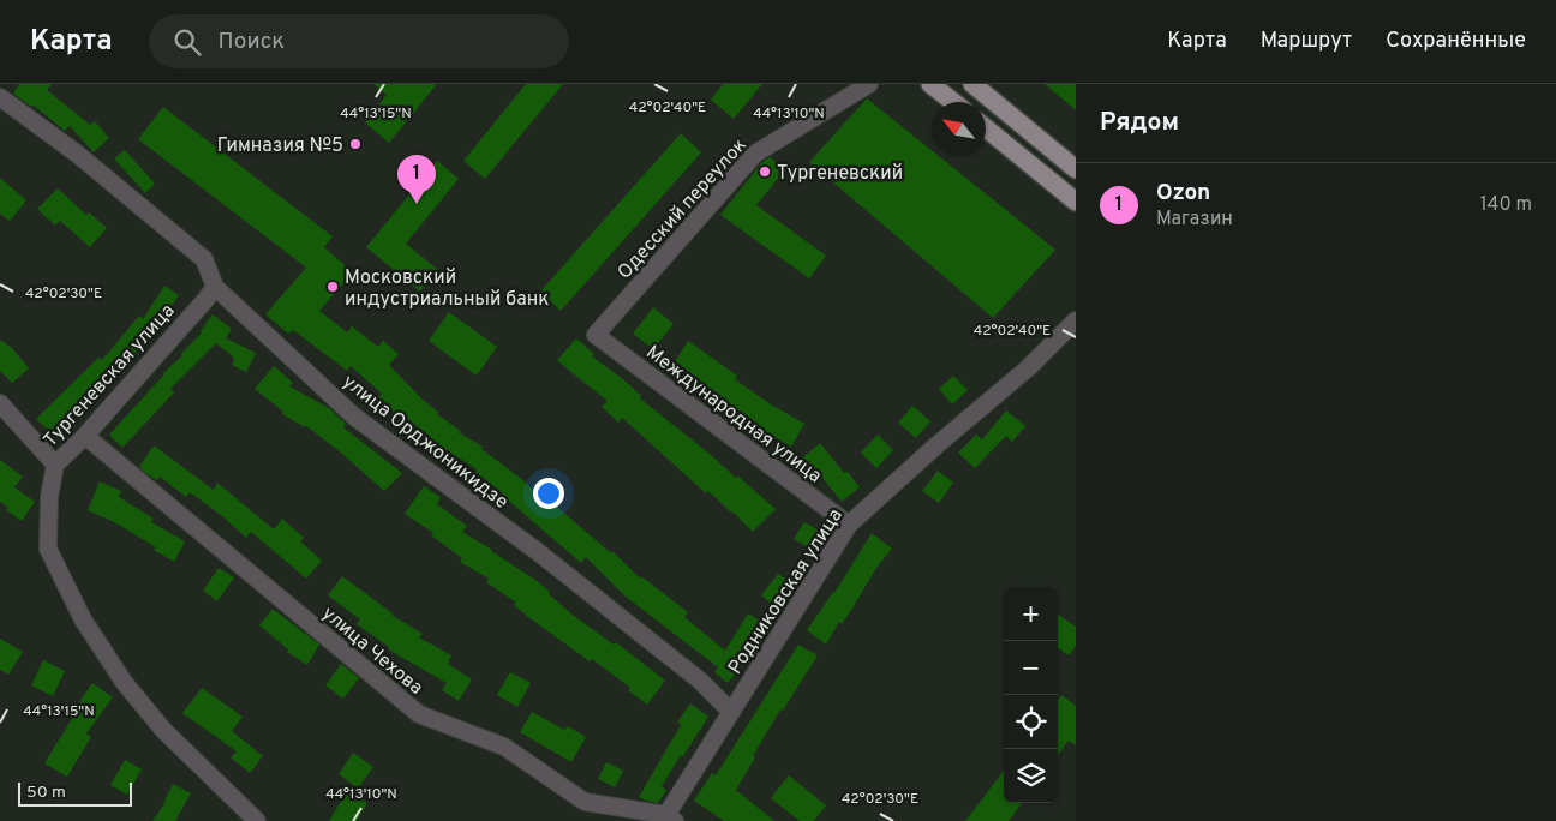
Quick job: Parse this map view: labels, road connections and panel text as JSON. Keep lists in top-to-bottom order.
{
  "streets": {
    "street": [
      "Одесский переулок",
      "Тургеневская улица",
      "Международная улица",
      "улица Орджоникидзе",
      "Родниковская улица",
      "улица Чехова"
    ]
  },
  "crossings": [
    ["Одесский переулок", "Международная улица"],
    ["Тургеневская улица", "улица Орджоникидзе"],
    ["Тургеневская улица", "улица Чехова"],
    ["Международная улица", "Родниковская улица"],
    ["улица Орджоникидзе", "Родниковская улица"],
    ["Родниковская улица", "улица Чехова"]
  ],
  "places": ["Гимназия №5", "Тургеневский", "Московский индустриальный банк"],
  "scale_bar": "50 m",
  "north": "top left",
  "page": {
    "header": "Карта",
    "search": "Поиск",
    "nav": ["Карта", "Маршрут", "Сохранённые"],
    "heading": "Рядом",
    "pins": "1",
    "list": [
      {
        "mark": "1",
        "name": "Ozon",
        "note": "Магазин",
        "value": "140 m"
      }
    ],
    "map_buttons": ["+", "−"],
    "scale": "50 m"
  },
  "coordinates": [
    "42°02'40\"E",
    "44°13'15\"N",
    "44°13'10\"N",
    "42°02'30\"E"
  ]
}
